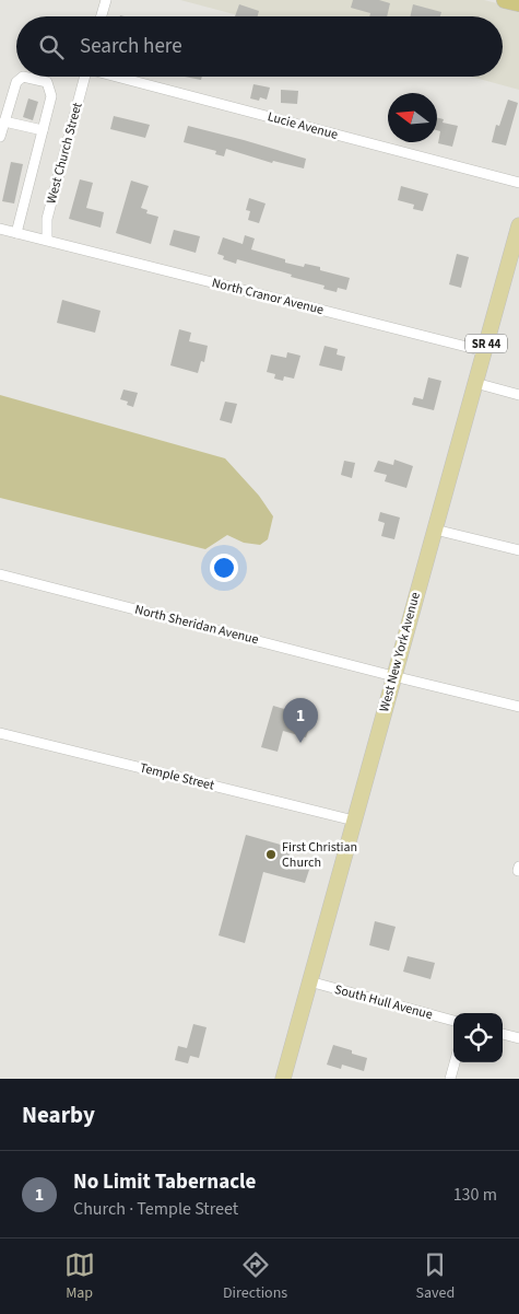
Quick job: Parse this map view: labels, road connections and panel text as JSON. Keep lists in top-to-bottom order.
{
  "streets": {
    "main road": ["SR 44", "West New York Avenue"],
    "street": [
      "Lucie Avenue",
      "West Church Street",
      "North Cranor Avenue",
      "North Sheridan Avenue",
      "Temple Street",
      "South Hull Avenue"
    ]
  },
  "crossings": [
    ["West Church Street", "North Cranor Avenue"],
    ["North Cranor Avenue", "West New York Avenue"],
    ["North Sheridan Avenue", "West New York Avenue"],
    ["West New York Avenue", "Temple Street"],
    ["West New York Avenue", "South Hull Avenue"]
  ],
  "places": ["First Christian Church"],
  "north": "left",
  "page": {
    "search": "Search here",
    "pins": "1",
    "heading": "Nearby",
    "list": [
      {
        "mark": "1",
        "name": "No Limit Tabernacle",
        "note": "Church · Temple Street",
        "value": "130 m"
      }
    ],
    "nav": ["Map", "Directions", "Saved"]
  }
}
